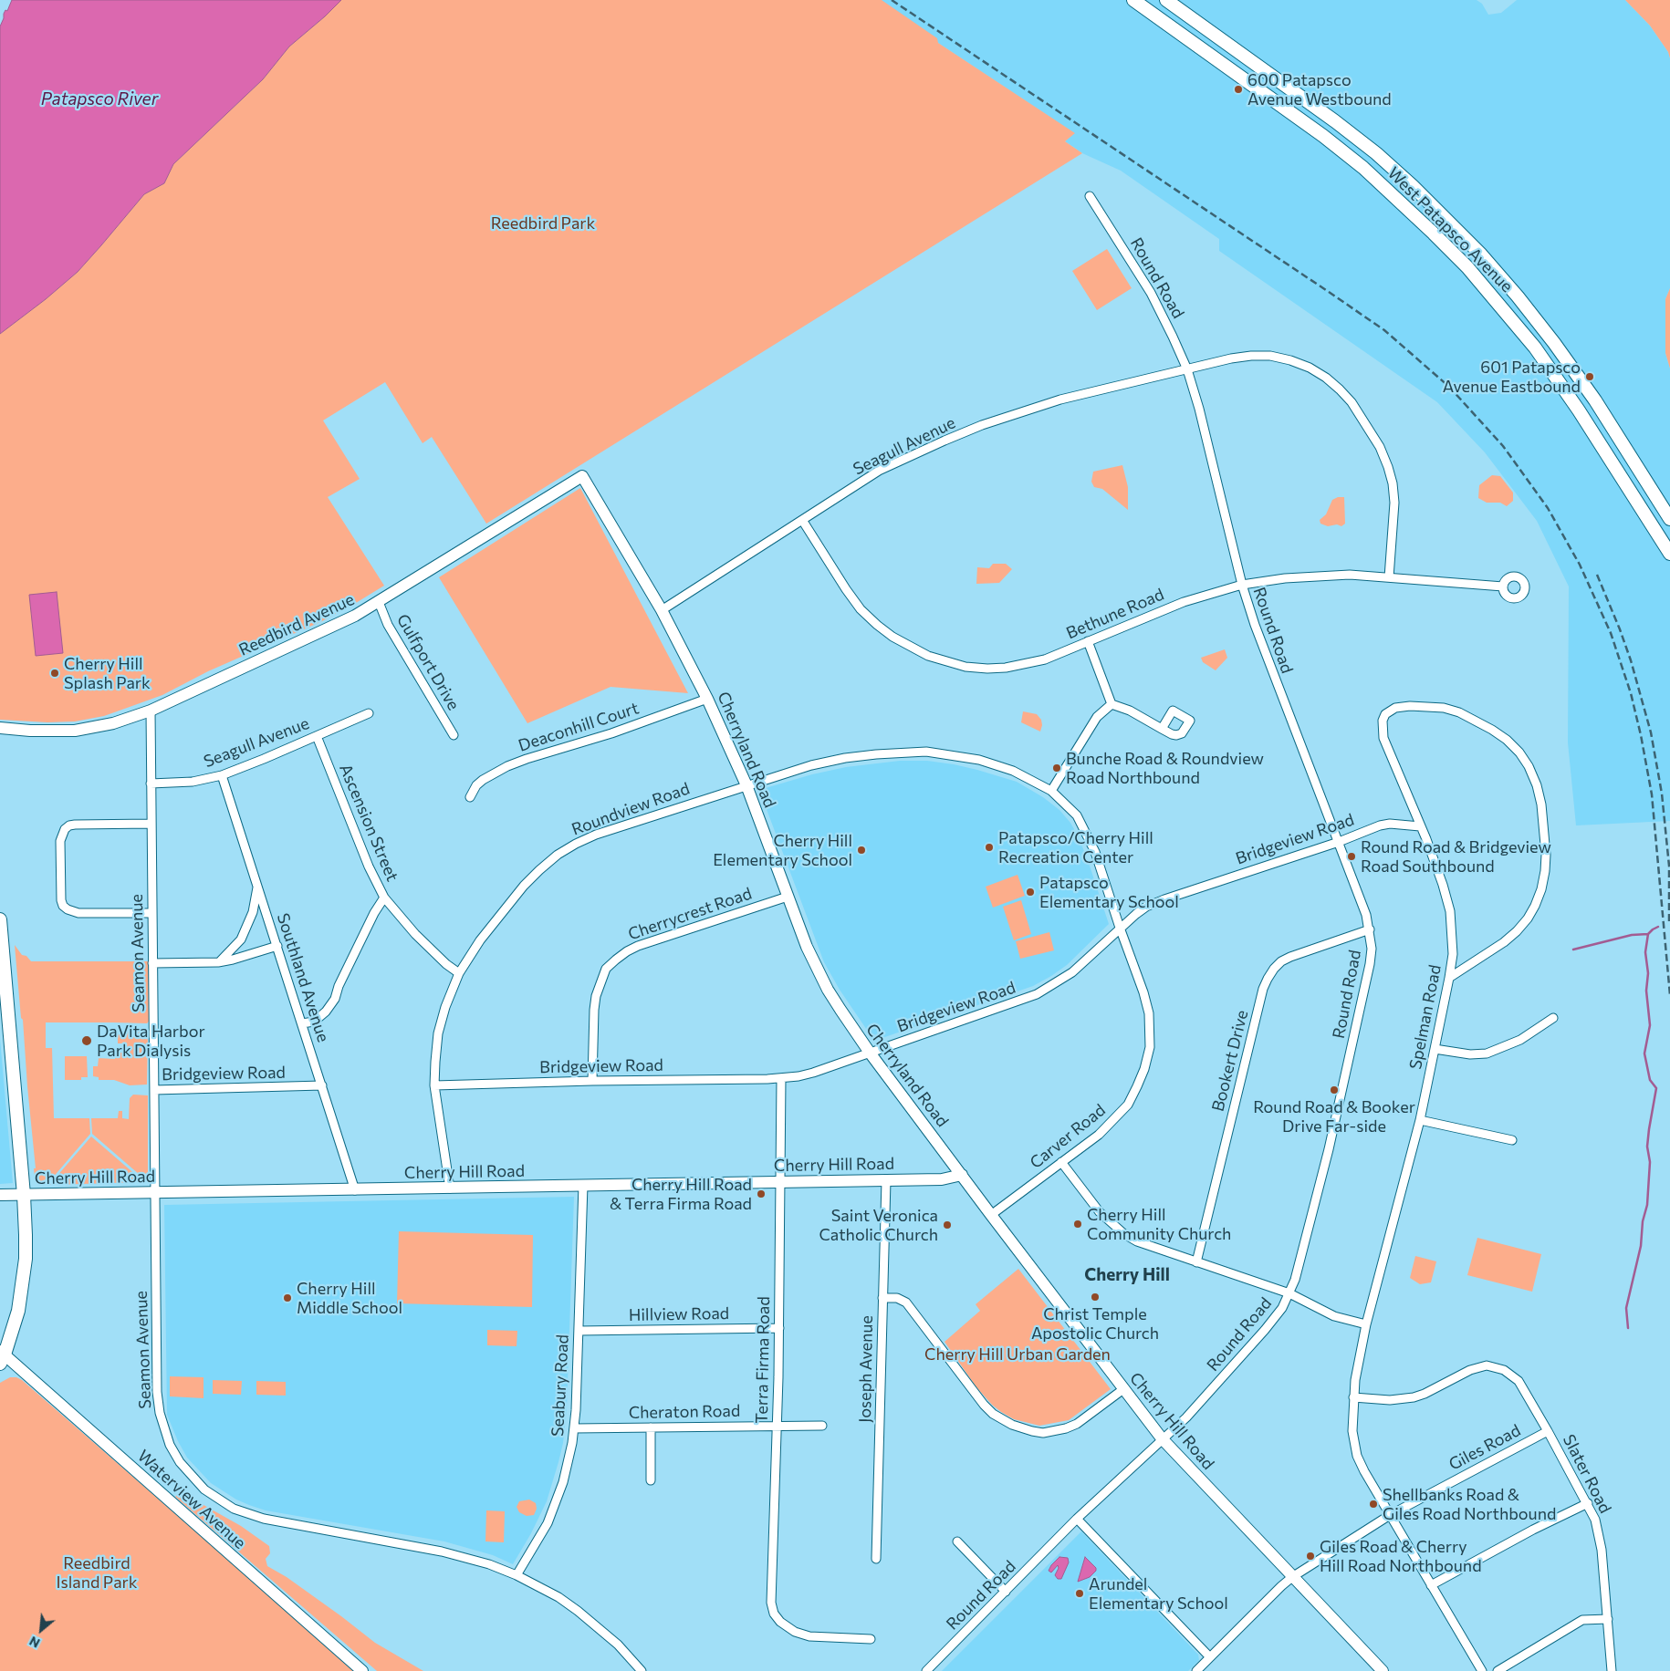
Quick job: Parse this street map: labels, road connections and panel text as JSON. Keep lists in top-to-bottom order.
{
  "streets": {
    "main road": ["West Patapsco Avenue"],
    "street": [
      "Round Road",
      "Seagull Avenue",
      "Bethune Road",
      "Reedbird Avenue",
      "Gulfport Drive",
      "Deaconhill Court",
      "Cherryland Road",
      "Roundview Road",
      "Ascension Street",
      "Bridgeview Road",
      "Cherrycrest Road",
      "Seamon Avenue",
      "Southland Avenue",
      "Spelman Road",
      "Bookert Drive",
      "Carver Road",
      "Cherry Hill Road",
      "Hillview Road",
      "Terra Firma Road",
      "Joseph Avenue",
      "Seabury Road",
      "Cheraton Road",
      "Giles Road",
      "Slater Road",
      "Waterview Avenue"
    ]
  },
  "crossings": [
    ["Round Road", "Seagull Avenue"],
    ["Round Road", "Bethune Road"],
    ["Round Road", "Bridgeview Road"],
    ["Round Road", "Bookert Drive"],
    ["Round Road", "Cherry Hill Road"],
    ["Seagull Avenue", "Bethune Road"],
    ["Seagull Avenue", "Cherryland Road"],
    ["Seagull Avenue", "Ascension Street"],
    ["Seagull Avenue", "Seamon Avenue"],
    ["Seagull Avenue", "Southland Avenue"],
    ["Reedbird Avenue", "Gulfport Drive"],
    ["Reedbird Avenue", "Cherryland Road"],
    ["Reedbird Avenue", "Seamon Avenue"],
    ["Deaconhill Court", "Cherryland Road"],
    ["Cherryland Road", "Roundview Road"],
    ["Cherryland Road", "Bridgeview Road"],
    ["Cherryland Road", "Cherrycrest Road"],
    ["Cherryland Road", "Cherry Hill Road"],
    ["Roundview Road", "Ascension Street"],
    ["Roundview Road", "Bridgeview Road"],
    ["Roundview Road", "Carver Road"],
    ["Roundview Road", "Cherry Hill Road"],
    ["Bridgeview Road", "Cherrycrest Road"],
    ["Bridgeview Road", "Seamon Avenue"],
    ["Bridgeview Road", "Southland Avenue"],
    ["Bridgeview Road", "Spelman Road"],
    ["Bridgeview Road", "Carver Road"],
    ["Bridgeview Road", "Terra Firma Road"],
    ["Seamon Avenue", "Cherry Hill Road"],
    ["Seamon Avenue", "Seabury Road"],
    ["Southland Avenue", "Cherry Hill Road"],
    ["Spelman Road", "Giles Road"],
    ["Spelman Road", "Slater Road"],
    ["Carver Road", "Cherry Hill Road"],
    ["Cherry Hill Road", "Terra Firma Road"],
    ["Cherry Hill Road", "Joseph Avenue"],
    ["Cherry Hill Road", "Seabury Road"],
    ["Cherry Hill Road", "Giles Road"],
    ["Hillview Road", "Terra Firma Road"],
    ["Hillview Road", "Seabury Road"],
    ["Terra Firma Road", "Cheraton Road"],
    ["Seabury Road", "Cheraton Road"],
    ["Giles Road", "Slater Road"]
  ],
  "districts": ["Cherry Hill"],
  "water": ["Patapsco River"],
  "parks": ["Reedbird Park", "Cherry Hill Urban Garden", "Reedbird Island Park"],
  "places": [
    "600 Patapsco Avenue Westbound",
    "601 Patapsco Avenue Eastbound",
    "Cherry Hill Splash Park",
    "Bunche Road & Roundview Road Northbound",
    "Patapsco/Cherry Hill Recreation Center",
    "Cherry Hill Elementary School",
    "Round Road & Bridgeview Road Southbound",
    "Patapsco Elementary School",
    "DaVita Harbor Park Dialysis",
    "Round Road & Booker Drive Far-side",
    "Cherry Hill Road & Terra Firma Road",
    "Cherry Hill Community Church",
    "Saint Veronica Catholic Church",
    "Christ Temple Apostolic Church",
    "Cherry Hill Middle School",
    "Shellbanks Road & Giles Road Northbound",
    "Giles Road & Cherry Hill Road Northbound",
    "Arundel Elementary School"
  ],
  "north": "bottom left"
}
